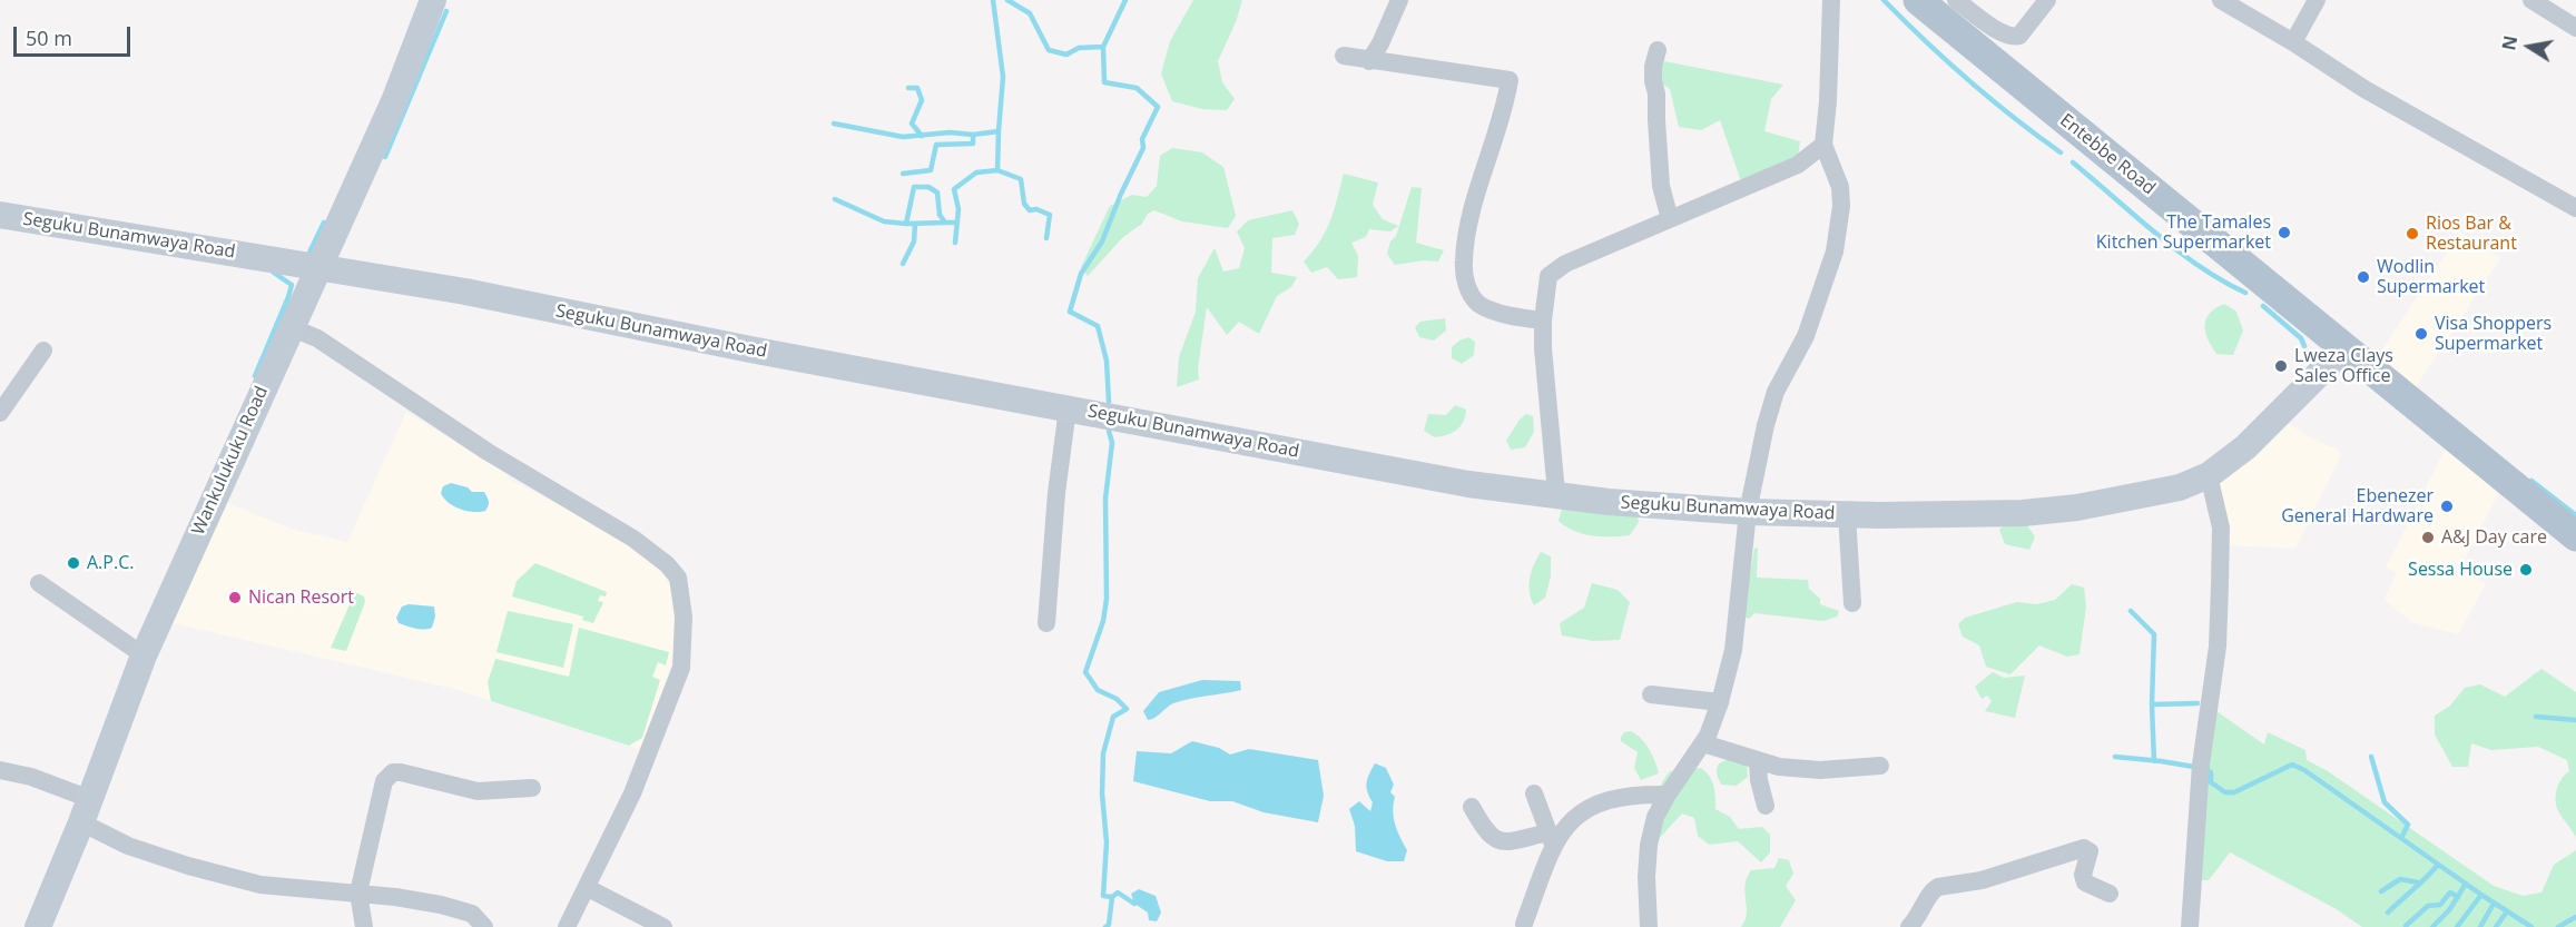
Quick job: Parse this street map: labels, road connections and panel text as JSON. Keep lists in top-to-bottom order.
{
  "streets": {
    "main road": ["Entebbe Road", "Seguku Bunamwaya Road", "Wankulukuku Road"]
  },
  "crossings": [
    ["Entebbe Road", "Seguku Bunamwaya Road"],
    ["Seguku Bunamwaya Road", "Wankulukuku Road"]
  ],
  "places": [
    "The Tamales Kitchen Supermarket",
    "Rios Bar & Restaurant",
    "Wodlin Supermarket",
    "Visa Shoppers Supermarket",
    "Lweza Clays Sales Office",
    "Ebenezer General Hardware",
    "A&J Day care",
    "A.P.C.",
    "Sessa House",
    "Nican Resort"
  ],
  "scale_bar": "50 m",
  "north": "left"
}
